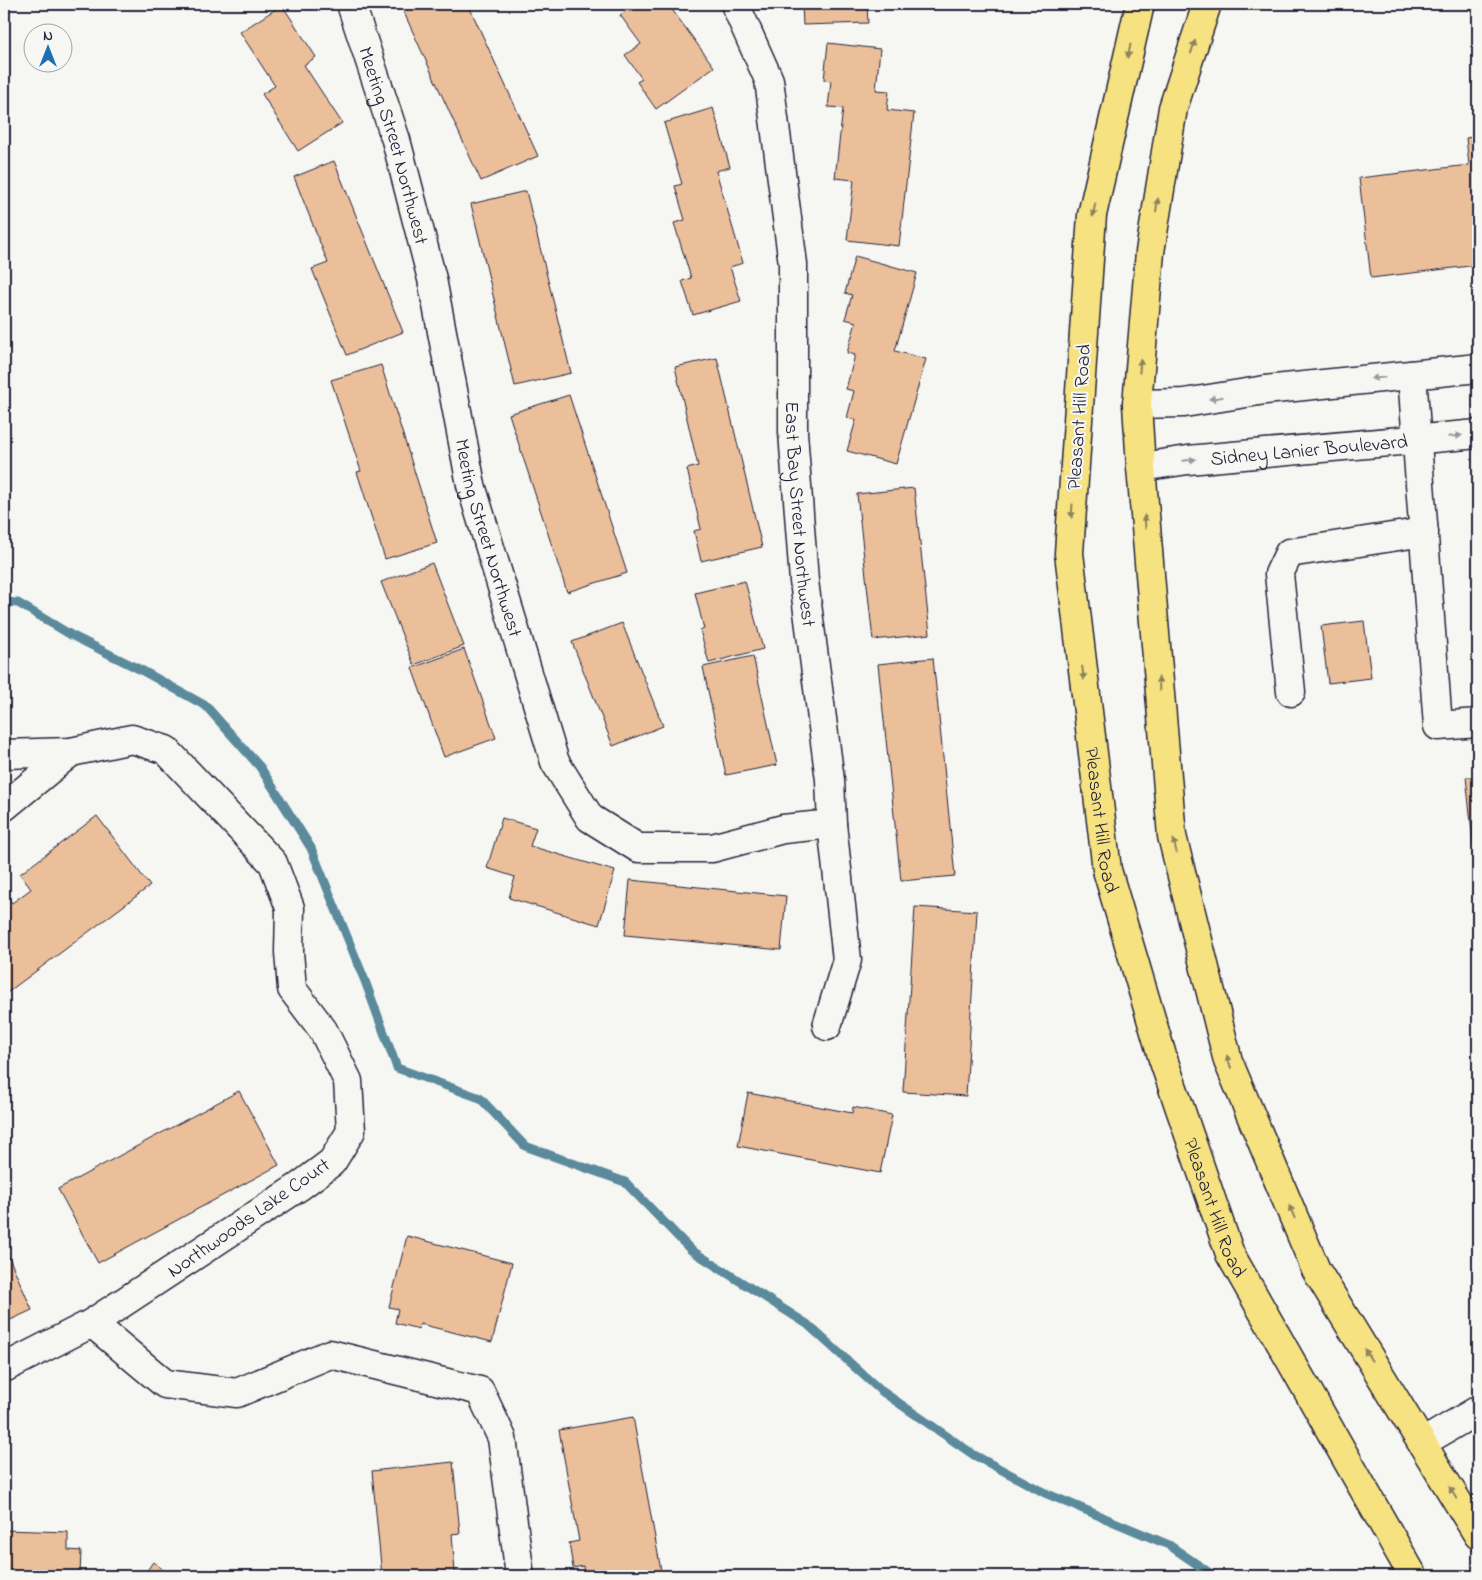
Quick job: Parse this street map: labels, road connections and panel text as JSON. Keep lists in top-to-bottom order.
{
  "streets": {
    "highway": ["Pleasant Hill Road"],
    "street": [
      "Meeting Street Northwest",
      "Sidney Lanier Boulevard",
      "East Bay Street Northwest",
      "Northwoods Lake Court"
    ]
  },
  "crossings": [
    ["Meeting Street Northwest", "East Bay Street Northwest"]
  ],
  "north": "top"
}
